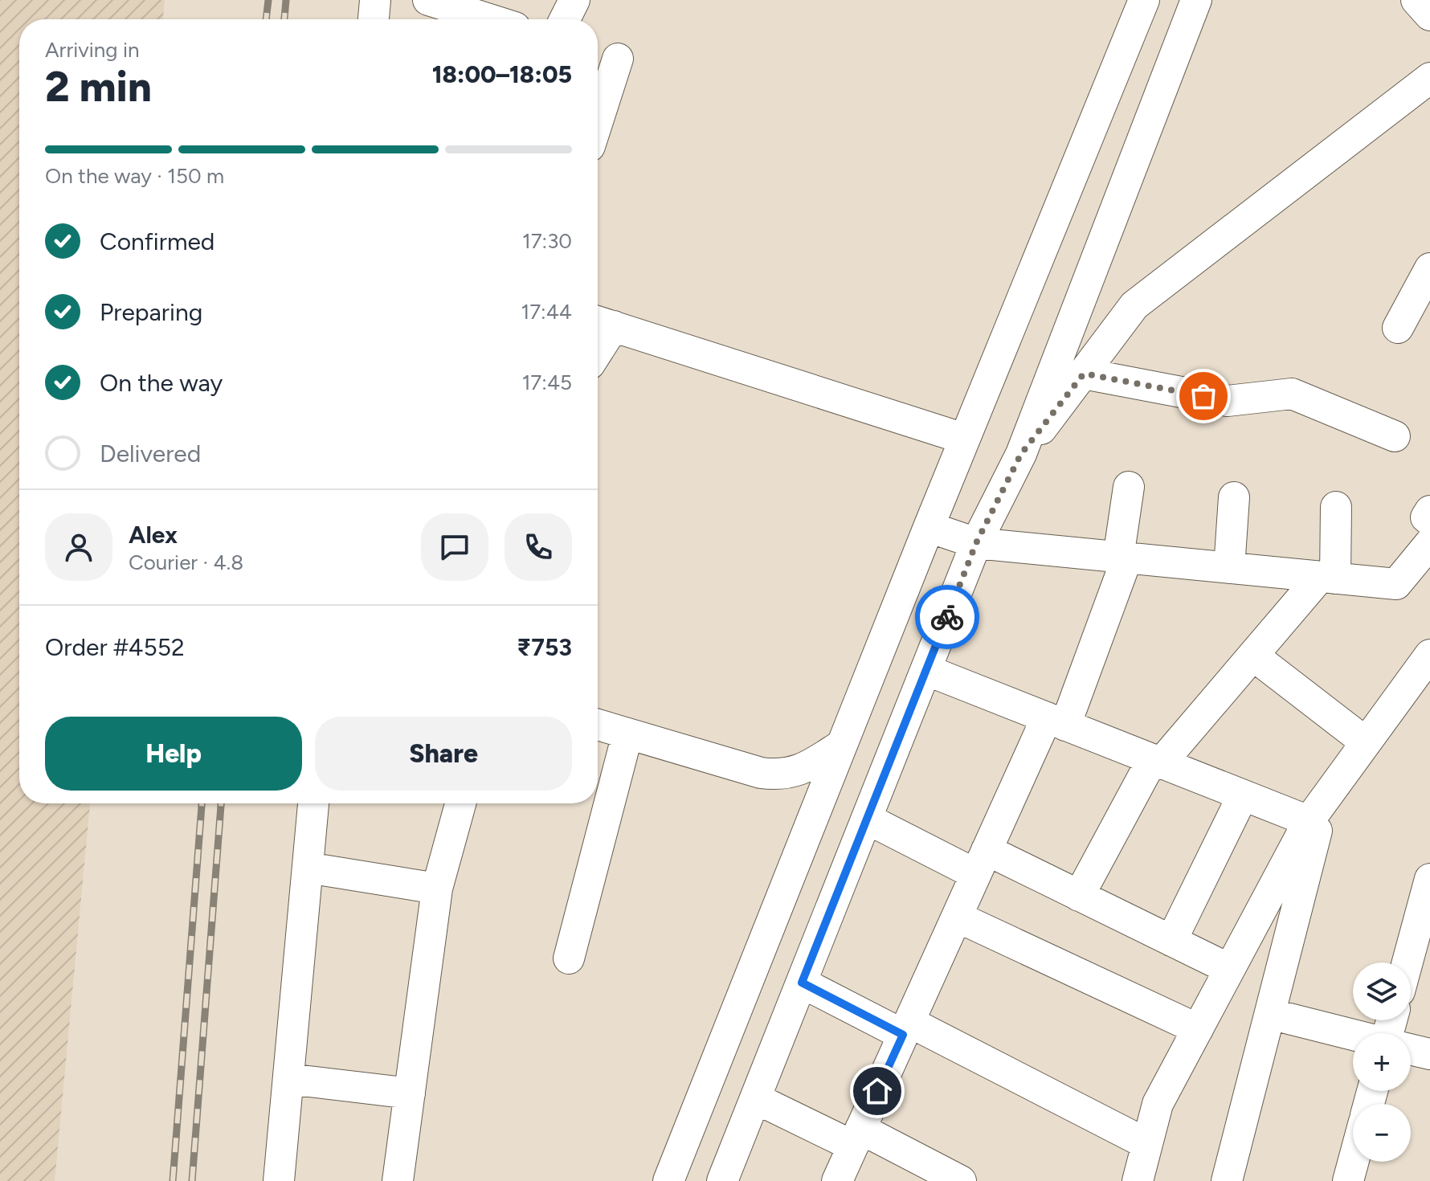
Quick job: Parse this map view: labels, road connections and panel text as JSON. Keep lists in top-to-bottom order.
{
  "page": {
    "heading": ["2 min", "Arriving in", "18:00–18:05"],
    "panel": [
      "Alex",
      "Courier · 4.8",
      "Order #4552",
      "₹753"
    ],
    "bar": "On the way · 150 m",
    "list": [
      ["Confirmed", "17:30"],
      ["Preparing", "17:44"],
      ["On the way", "17:45"],
      "Delivered"
    ],
    "buttons": ["Help", "Share"],
    "map_buttons": ["+", "−"]
  }
}
